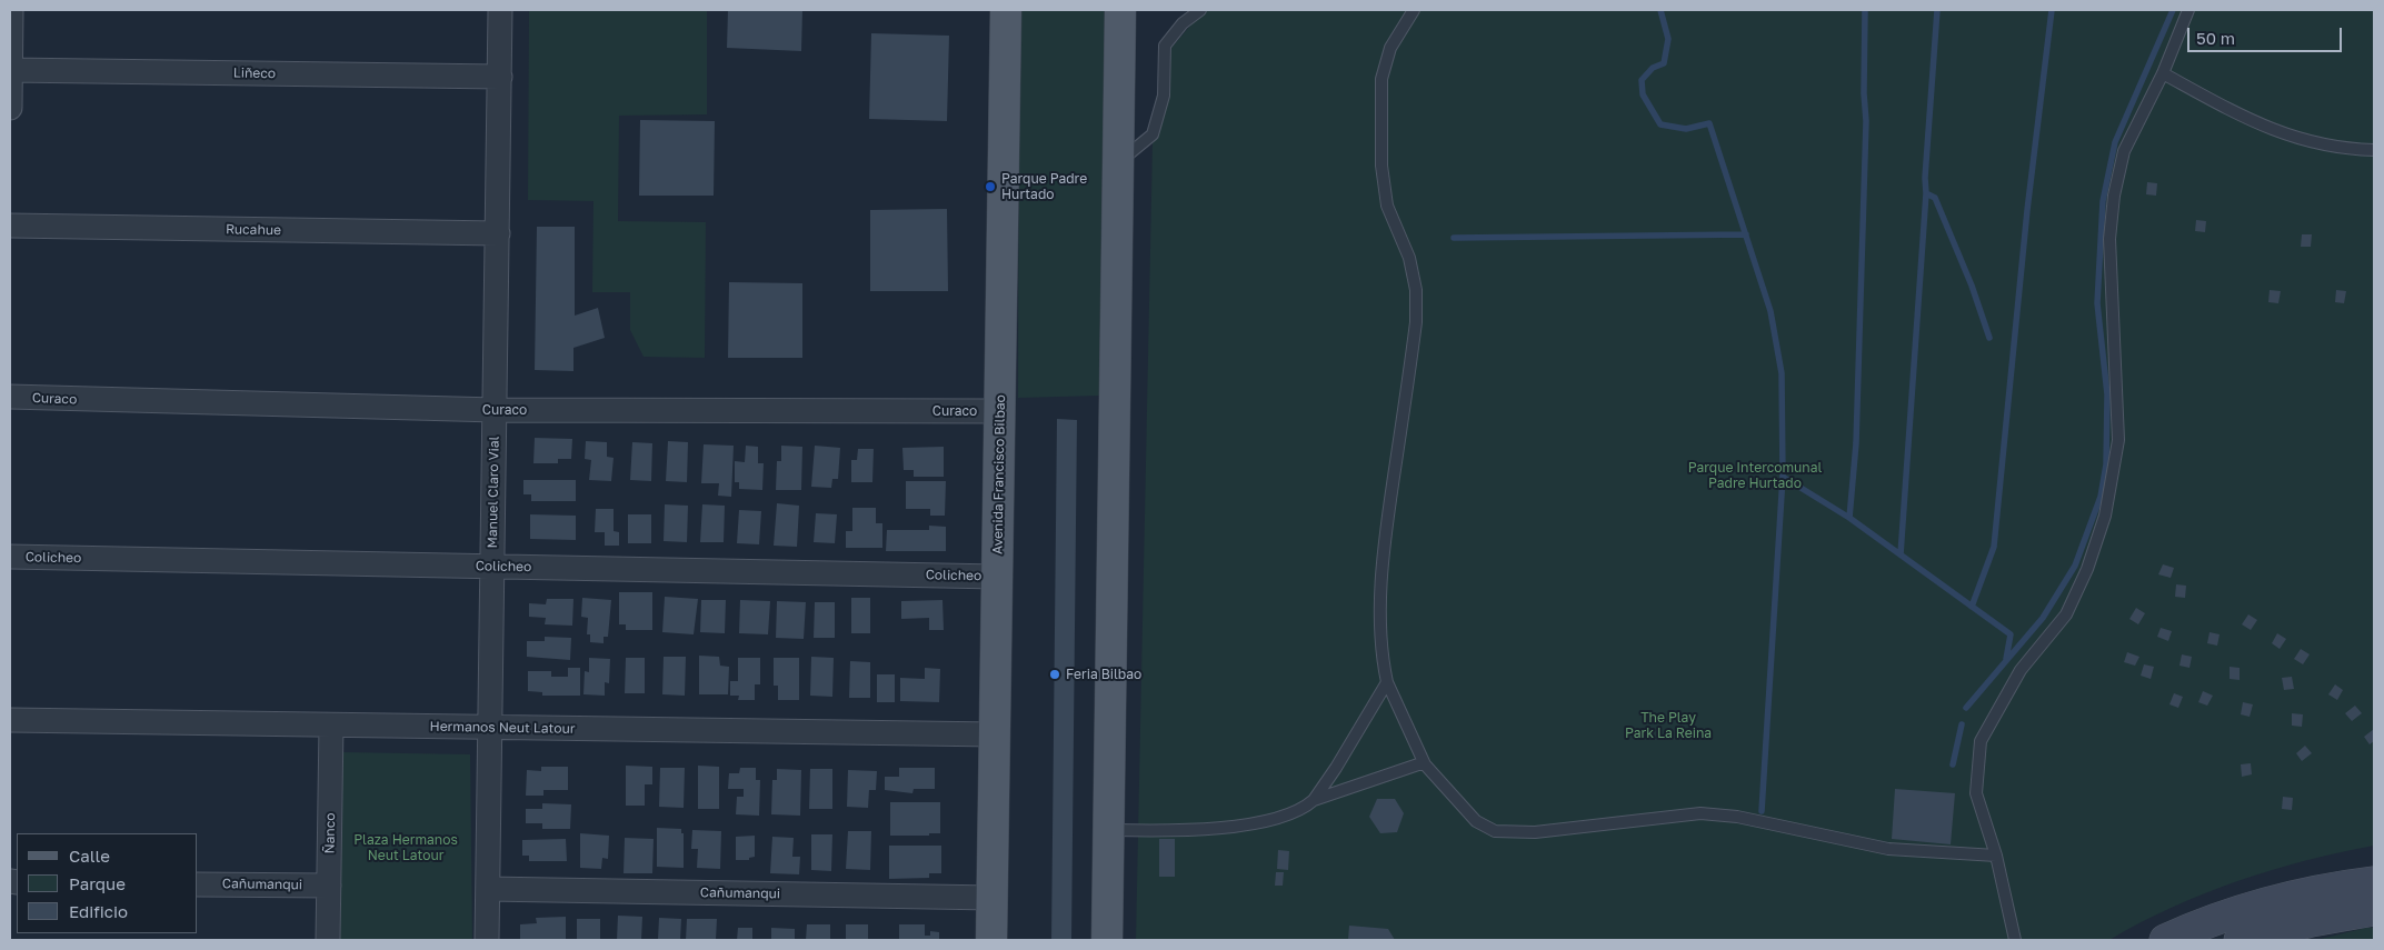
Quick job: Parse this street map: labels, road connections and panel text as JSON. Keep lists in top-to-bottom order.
{
  "streets": {
    "main road": ["Avenida Francisco Bilbao"],
    "street": [
      "Liñeco",
      "Rucahue",
      "Curaco",
      "Manuel Claro Vial",
      "Colicheo",
      "Hermanos Neut Latour",
      "Ñanco",
      "Cañumanqui"
    ]
  },
  "crossings": [
    ["Liñeco", "Manuel Claro Vial"],
    ["Rucahue", "Manuel Claro Vial"],
    ["Curaco", "Avenida Francisco Bilbao"],
    ["Curaco", "Manuel Claro Vial"],
    ["Avenida Francisco Bilbao", "Colicheo"],
    ["Avenida Francisco Bilbao", "Hermanos Neut Latour"],
    ["Avenida Francisco Bilbao", "Cañumanqui"],
    ["Manuel Claro Vial", "Colicheo"],
    ["Manuel Claro Vial", "Hermanos Neut Latour"],
    ["Manuel Claro Vial", "Cañumanqui"],
    ["Hermanos Neut Latour", "Ñanco"],
    ["Ñanco", "Cañumanqui"]
  ],
  "parks": ["Parque Intercomunal Padre Hurtado", "The Play Park La Reina", "Plaza Hermanos Neut Latour"],
  "places": ["Parque Padre Hurtado", "Feria Bilbao"],
  "legend": ["Calle", "Parque", "Edificio"],
  "scale_bar": "50 m"
}
